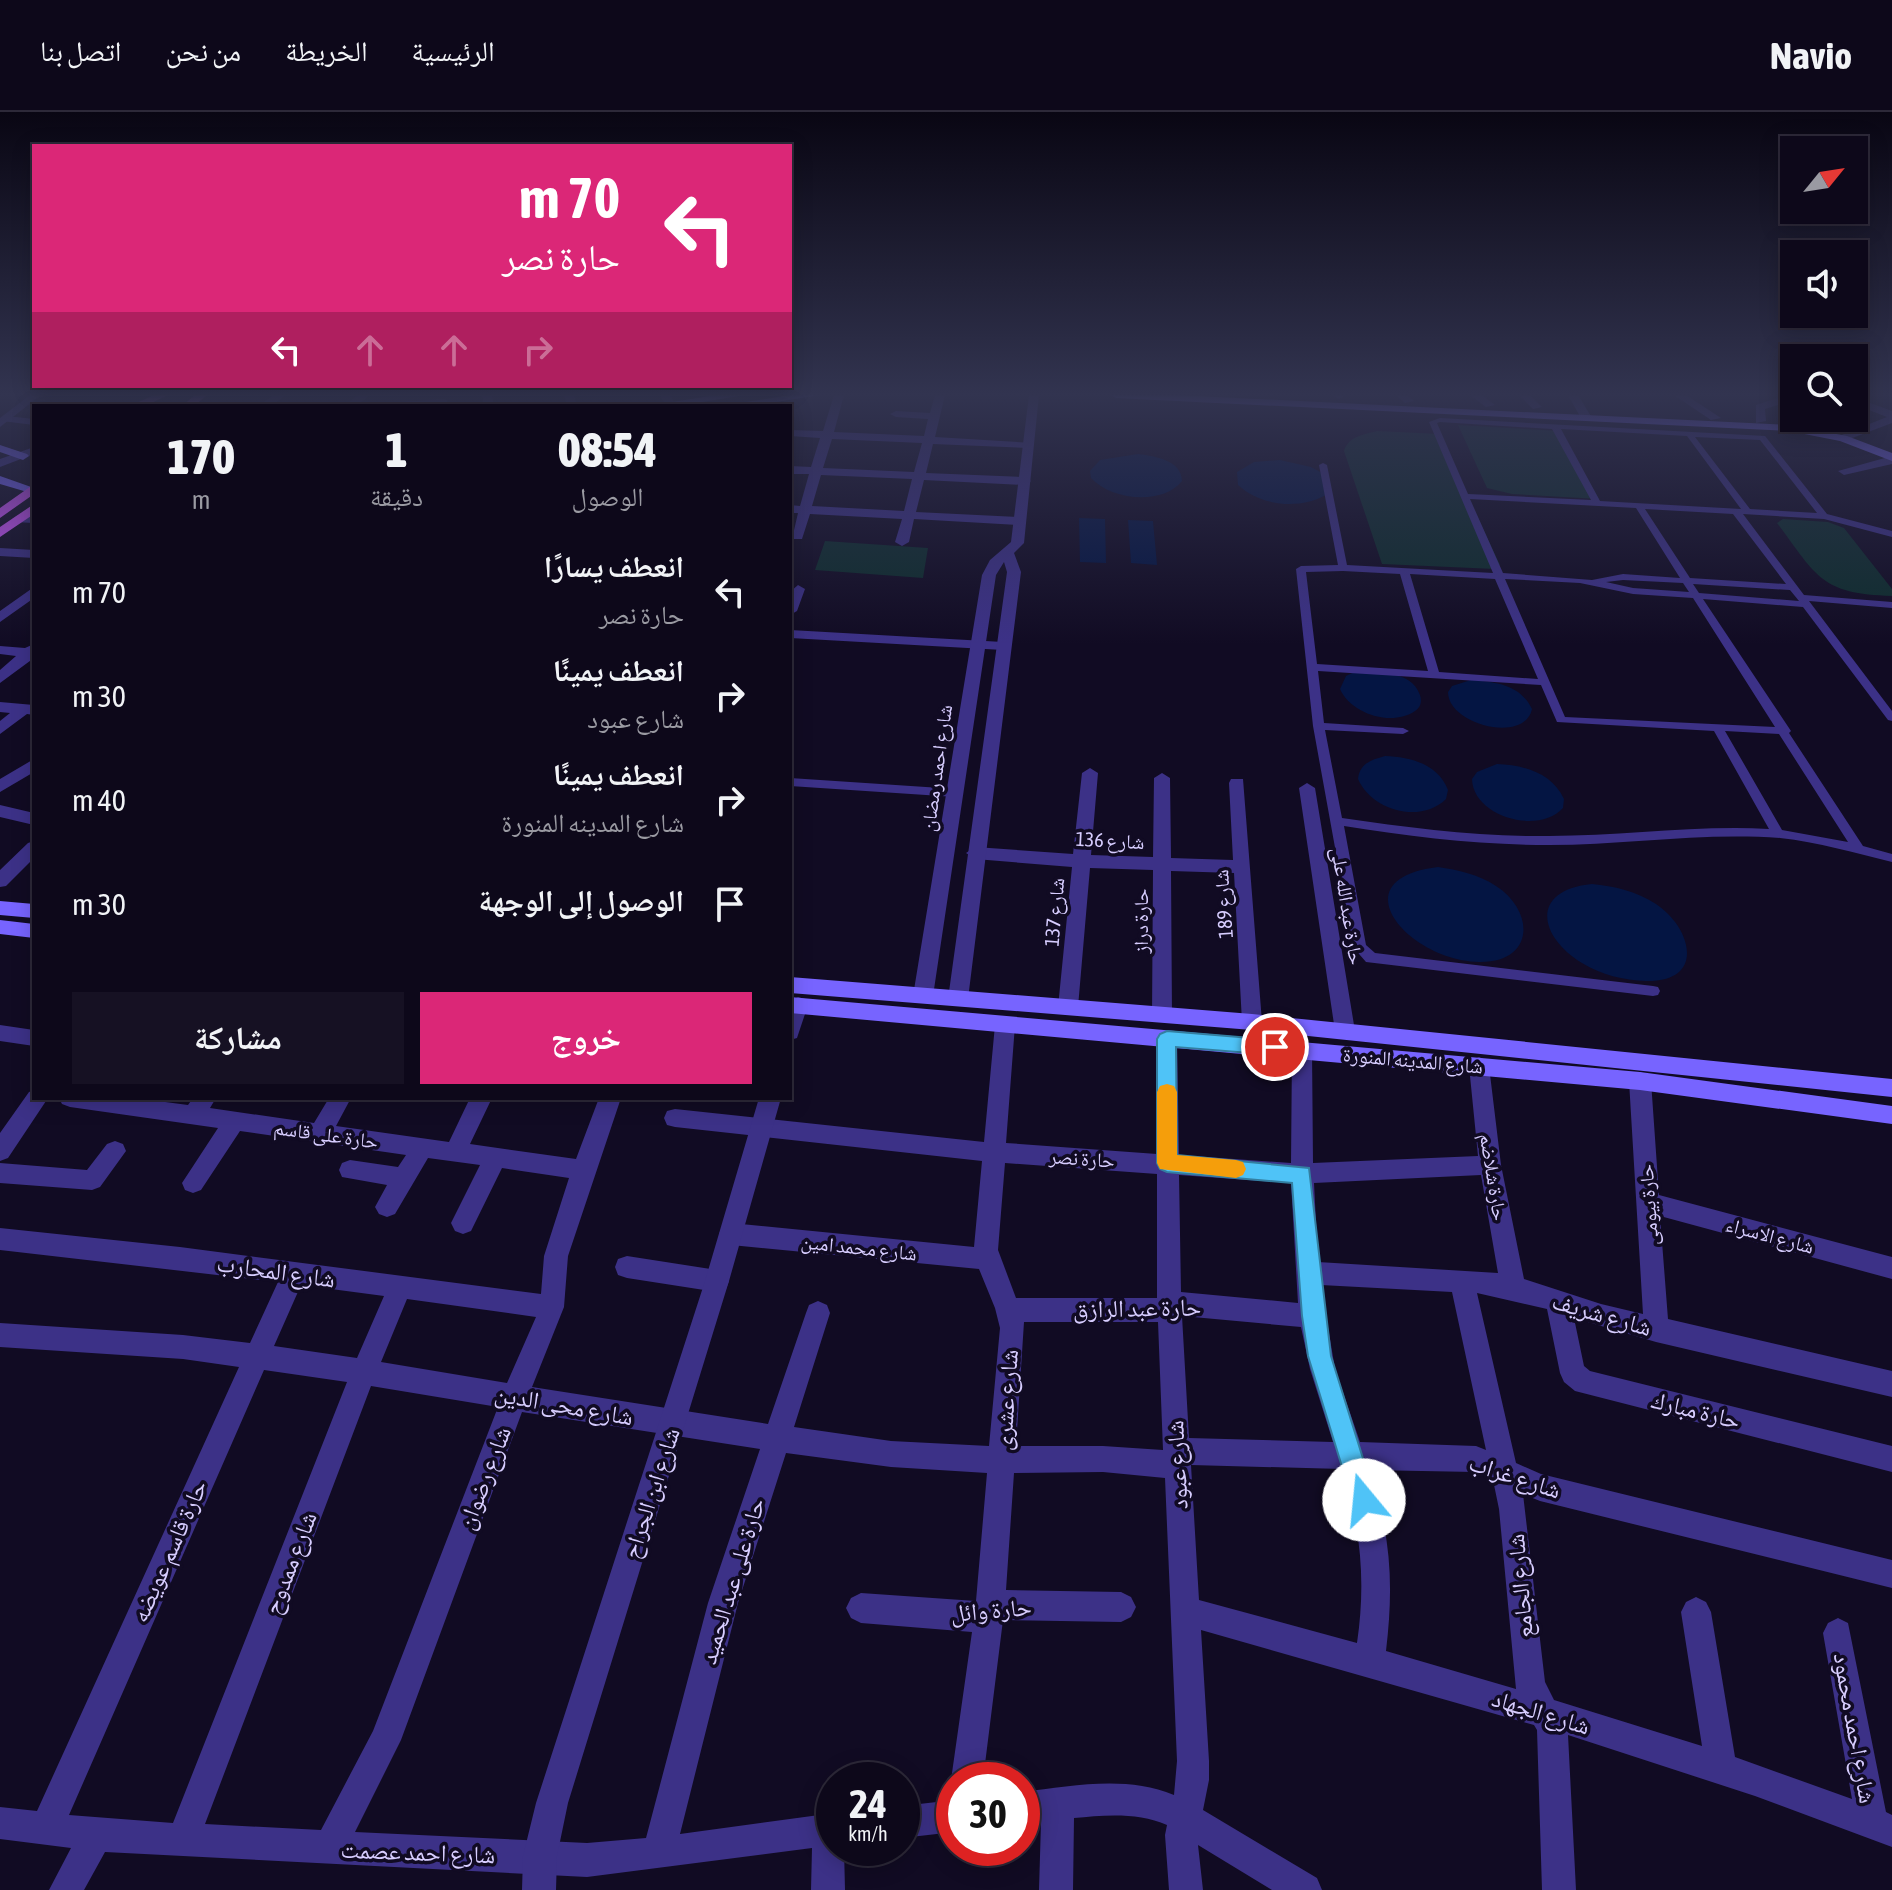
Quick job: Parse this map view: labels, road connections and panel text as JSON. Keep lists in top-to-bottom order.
{
  "streets": {
    "main road": ["شارع المدينه المنورة"],
    "street": [
      "شارع احمد رمضان",
      "شارع 136",
      "شارع 189",
      "حارة عبد الله على",
      "شارع 137",
      "حارة دراز",
      "حارة على قاسم",
      "حارة نصر",
      "حارة شلاضم",
      "حارة بيومى",
      "شارع الاسراء",
      "شارع محمد امين",
      "شارع المحارب",
      "حارة عبد الرازق",
      "شارع شريف",
      "شارع عشرى",
      "شارع محى الدين",
      "حارة مبارك",
      "شارع عبود",
      "شارع غراب",
      "شارع رضوان",
      "شارع ابن الجراح",
      "حارة قاسم عويضه",
      "شارع ممدوح",
      "حارة على عبد الحميد",
      "شارع الجامع",
      "حارة وائل",
      "شارع الجهاد",
      "شارع احمد محمود",
      "شارع احمد عصمت"
    ]
  },
  "crossings": [
    ["شارع احمد رمضان", "شارع 136"],
    ["شارع احمد رمضان", "شارع المدينه المنورة"],
    ["شارع 136", "شارع 189"],
    ["شارع 136", "شارع 137"],
    ["شارع 136", "حارة دراز"],
    ["شارع 189", "شارع المدينه المنورة"],
    ["حارة عبد الله على", "شارع المدينه المنورة"],
    ["شارع 137", "شارع المدينه المنورة"],
    ["حارة دراز", "شارع المدينه المنورة"],
    ["حارة دراز", "شارع عبود"],
    ["شارع المدينه المنورة", "حارة شلاضم"],
    ["شارع المدينه المنورة", "حارة بيومى"],
    ["شارع المدينه المنورة", "شارع عشرى"],
    ["شارع المدينه المنورة", "شارع عبود"],
    ["حارة على قاسم", "شارع رضوان"],
    ["حارة نصر", "حارة شلاضم"],
    ["حارة نصر", "شارع عشرى"],
    ["حارة نصر", "شارع عبود"],
    ["حارة نصر", "شارع ابن الجراح"],
    ["حارة شلاضم", "شارع شريف"],
    ["حارة بيومى", "شارع الاسراء"],
    ["حارة بيومى", "شارع شريف"],
    ["شارع محمد امين", "شارع عشرى"],
    ["شارع محمد امين", "شارع ابن الجراح"],
    ["شارع المحارب", "شارع رضوان"],
    ["شارع المحارب", "حارة قاسم عويضه"],
    ["شارع المحارب", "شارع ممدوح"],
    ["حارة عبد الرازق", "شارع عشرى"],
    ["حارة عبد الرازق", "شارع عبود"],
    ["شارع شريف", "حارة مبارك"],
    ["شارع شريف", "شارع الجامع"],
    ["شارع عشرى", "شارع محى الدين"],
    ["شارع عشرى", "حارة وائل"],
    ["شارع محى الدين", "شارع عبود"],
    ["شارع محى الدين", "شارع غراب"],
    ["شارع محى الدين", "شارع رضوان"],
    ["شارع محى الدين", "شارع ابن الجراح"],
    ["شارع محى الدين", "حارة قاسم عويضه"],
    ["شارع محى الدين", "شارع ممدوح"],
    ["شارع محى الدين", "حارة على عبد الحميد"],
    ["شارع عبود", "شارع غراب"],
    ["شارع عبود", "شارع الجهاد"],
    ["شارع غراب", "شارع الجامع"],
    ["شارع رضوان", "شارع احمد عصمت"],
    ["شارع ابن الجراح", "شارع احمد عصمت"],
    ["حارة قاسم عويضه", "شارع احمد عصمت"],
    ["شارع ممدوح", "شارع احمد عصمت"],
    ["حارة على عبد الحميد", "شارع احمد عصمت"],
    ["شارع الجامع", "شارع الجهاد"],
    ["شارع الجهاد", "شارع احمد محمود"]
  ],
  "north": "top right",
  "page": {
    "header": "Navio",
    "nav": [
      "الرئيسية",
      "الخريطة",
      "من نحن",
      "اتصل بنا"
    ],
    "turn": ["70 m", "حارة نصر"],
    "eta": [
      "08:54",
      "الوصول",
      "1",
      "دقيقة",
      "170",
      "m"
    ],
    "list": [
      {
        "name": "انعطف يسارًا",
        "note": "حارة نصر",
        "value": "70 m"
      },
      {
        "name": "انعطف يمينًا",
        "note": "شارع عبود",
        "value": "30 m"
      },
      {
        "name": "انعطف يمينًا",
        "note": "شارع المدينه المنورة",
        "value": "40 m"
      },
      {
        "name": "الوصول إلى الوجهة",
        "value": "30 m"
      }
    ],
    "buttons": ["خروج", "مشاركة"],
    "speed": "24 km/h",
    "limit": "30"
  }
}
